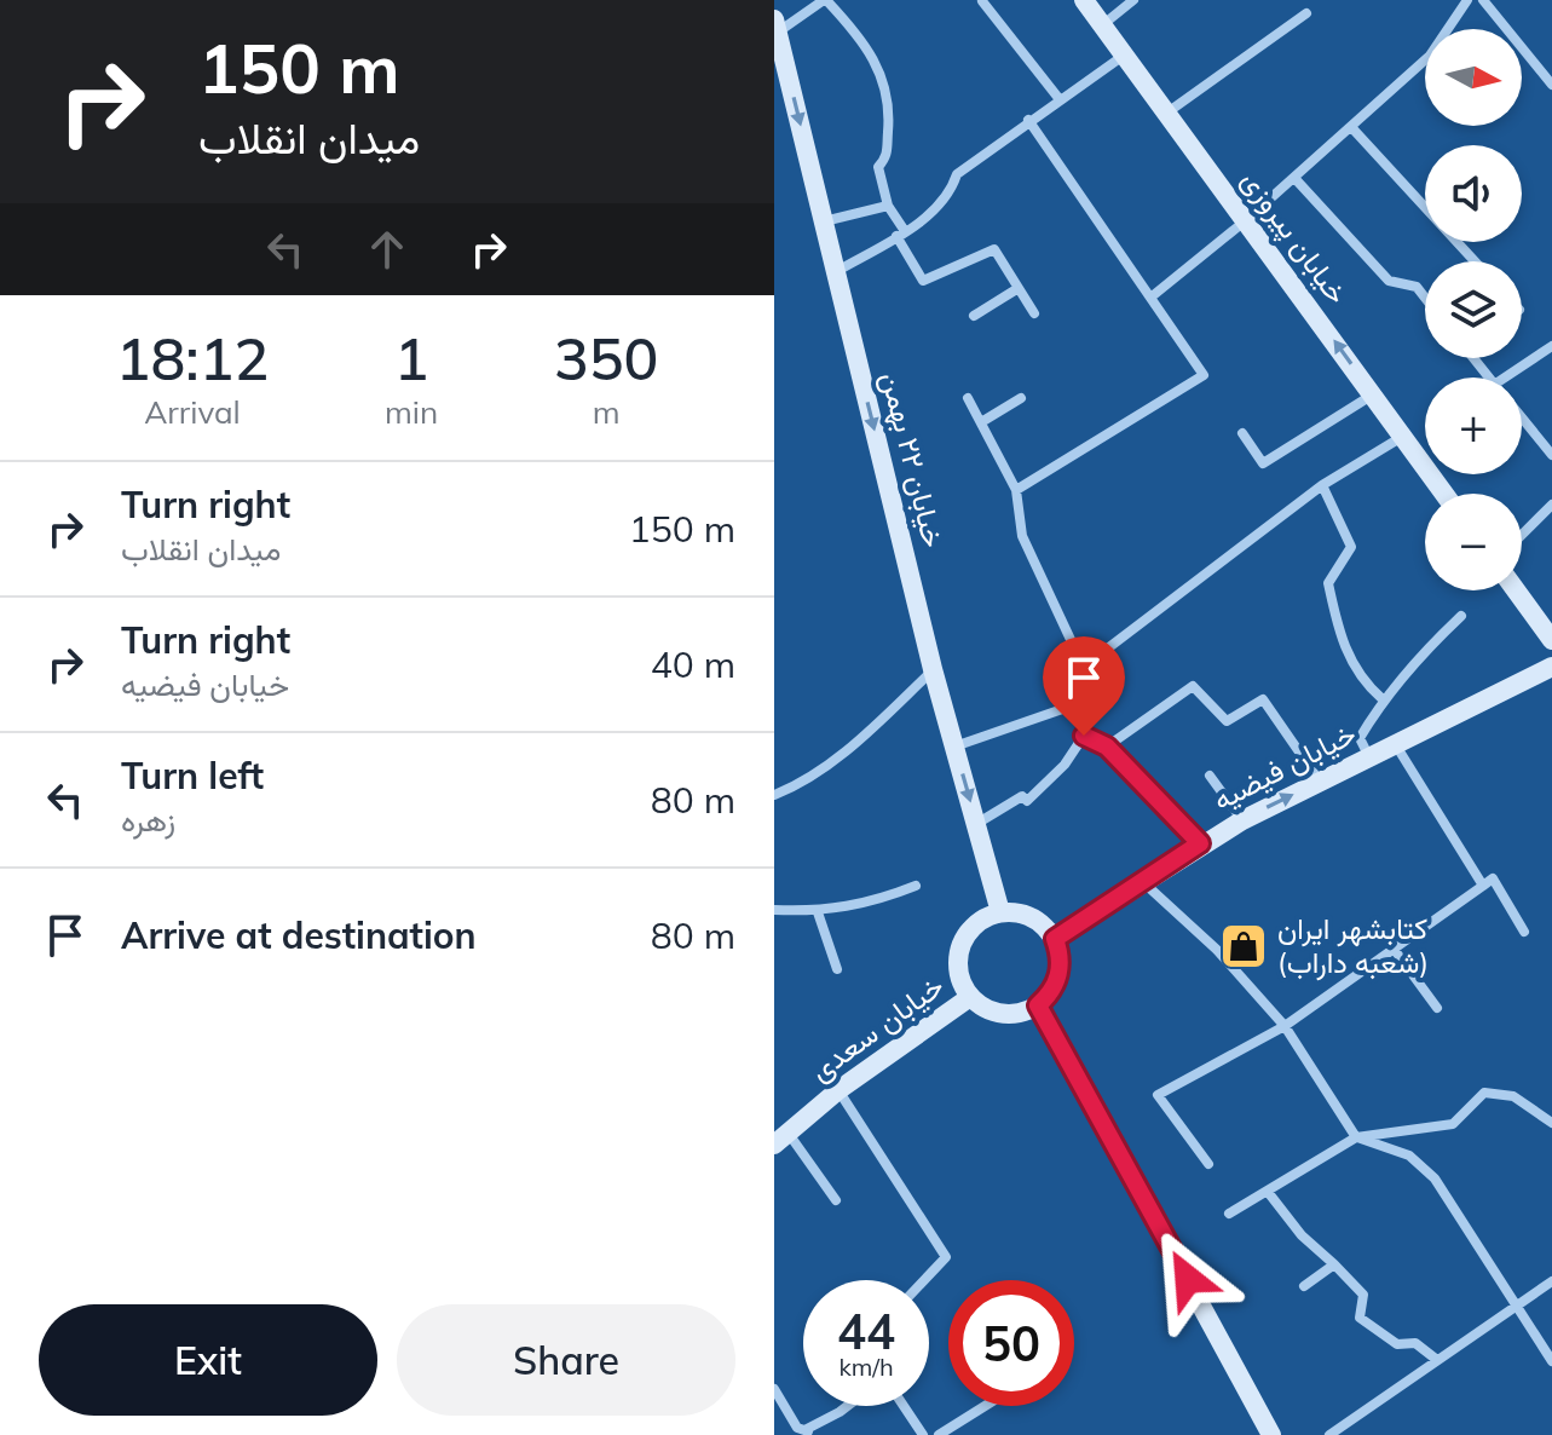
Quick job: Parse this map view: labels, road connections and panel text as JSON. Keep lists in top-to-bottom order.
{
  "streets": {
    "main road": [
      "خیابان پیروزی",
      "خیابان ۲۲ بهمن",
      "خیابان فیضیه",
      "خیابان سعدی"
    ]
  },
  "crossings": [
    ["خیابان ۲۲ بهمن", "خیابان فیضیه"],
    ["خیابان ۲۲ بهمن", "خیابان سعدی"],
    ["خیابان فیضیه", "خیابان سعدی"]
  ],
  "one_way": ["خیابان پیروزی", "خیابان ۲۲ بهمن"],
  "places": {
    "shop": ["کتابشهر ایران (شعبه داراب)"]
  },
  "north": "right",
  "page": {
    "turn": ["150 m", "میدان انقلاب"],
    "map_buttons": ["+", "−"],
    "eta": [
      "18:12",
      "Arrival",
      "1",
      "min",
      "350",
      "m"
    ],
    "list": [
      {
        "name": "Turn right",
        "note": "میدان انقلاب",
        "value": "150 m"
      },
      {
        "name": "Turn right",
        "note": "خیابان فیضیه",
        "value": "40 m"
      },
      {
        "name": "Turn left",
        "note": "زهره",
        "value": "80 m"
      },
      {
        "name": "Arrive at destination",
        "value": "80 m"
      }
    ],
    "speed": "44 km/h",
    "limit": "50",
    "buttons": ["Exit", "Share"]
  }
}
